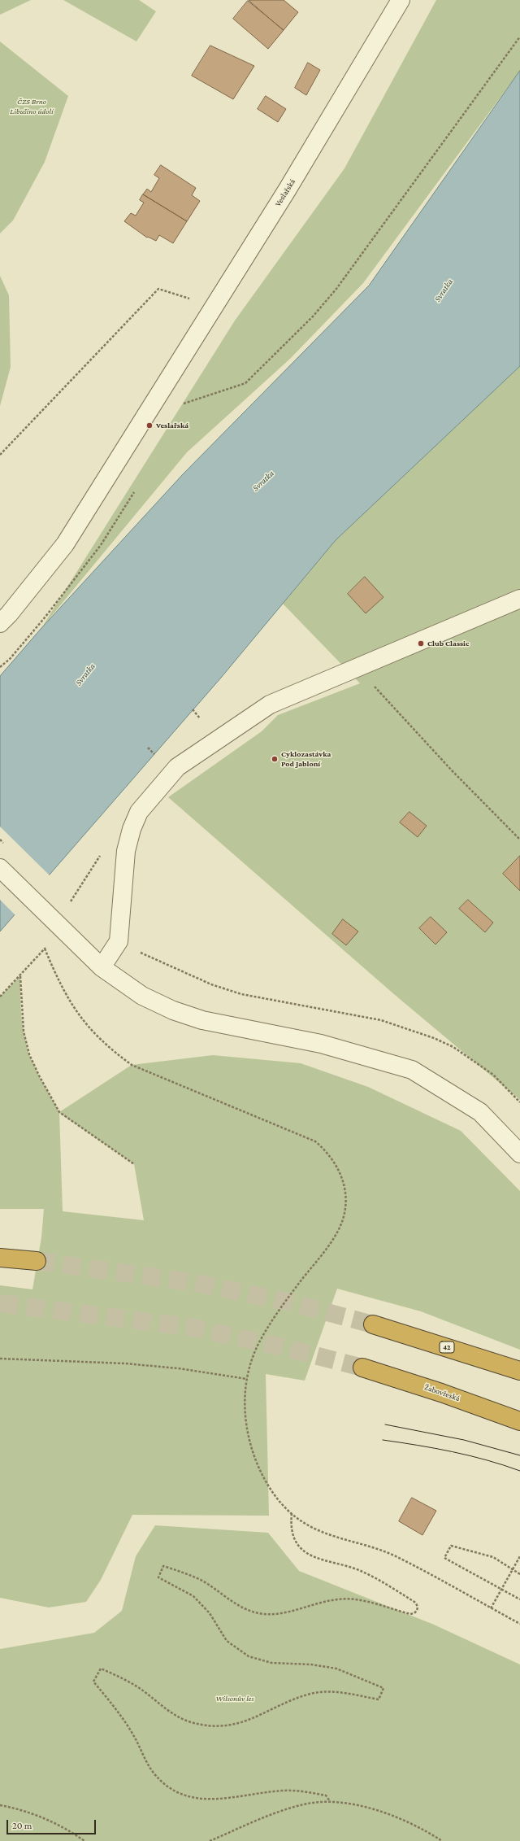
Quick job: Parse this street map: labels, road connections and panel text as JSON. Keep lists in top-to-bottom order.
{
  "streets": {
    "highway": ["42", "Žabovřeská"],
    "street": ["Veslařská"]
  },
  "water": ["Svratka"],
  "parks": ["ČZS Brno Libušino údolí", "Wilsonův les"],
  "places": ["Veslařská", "Club Classic", "Cyklozastávka Pod Jabloní"],
  "scale_bar": "20 m"
}
